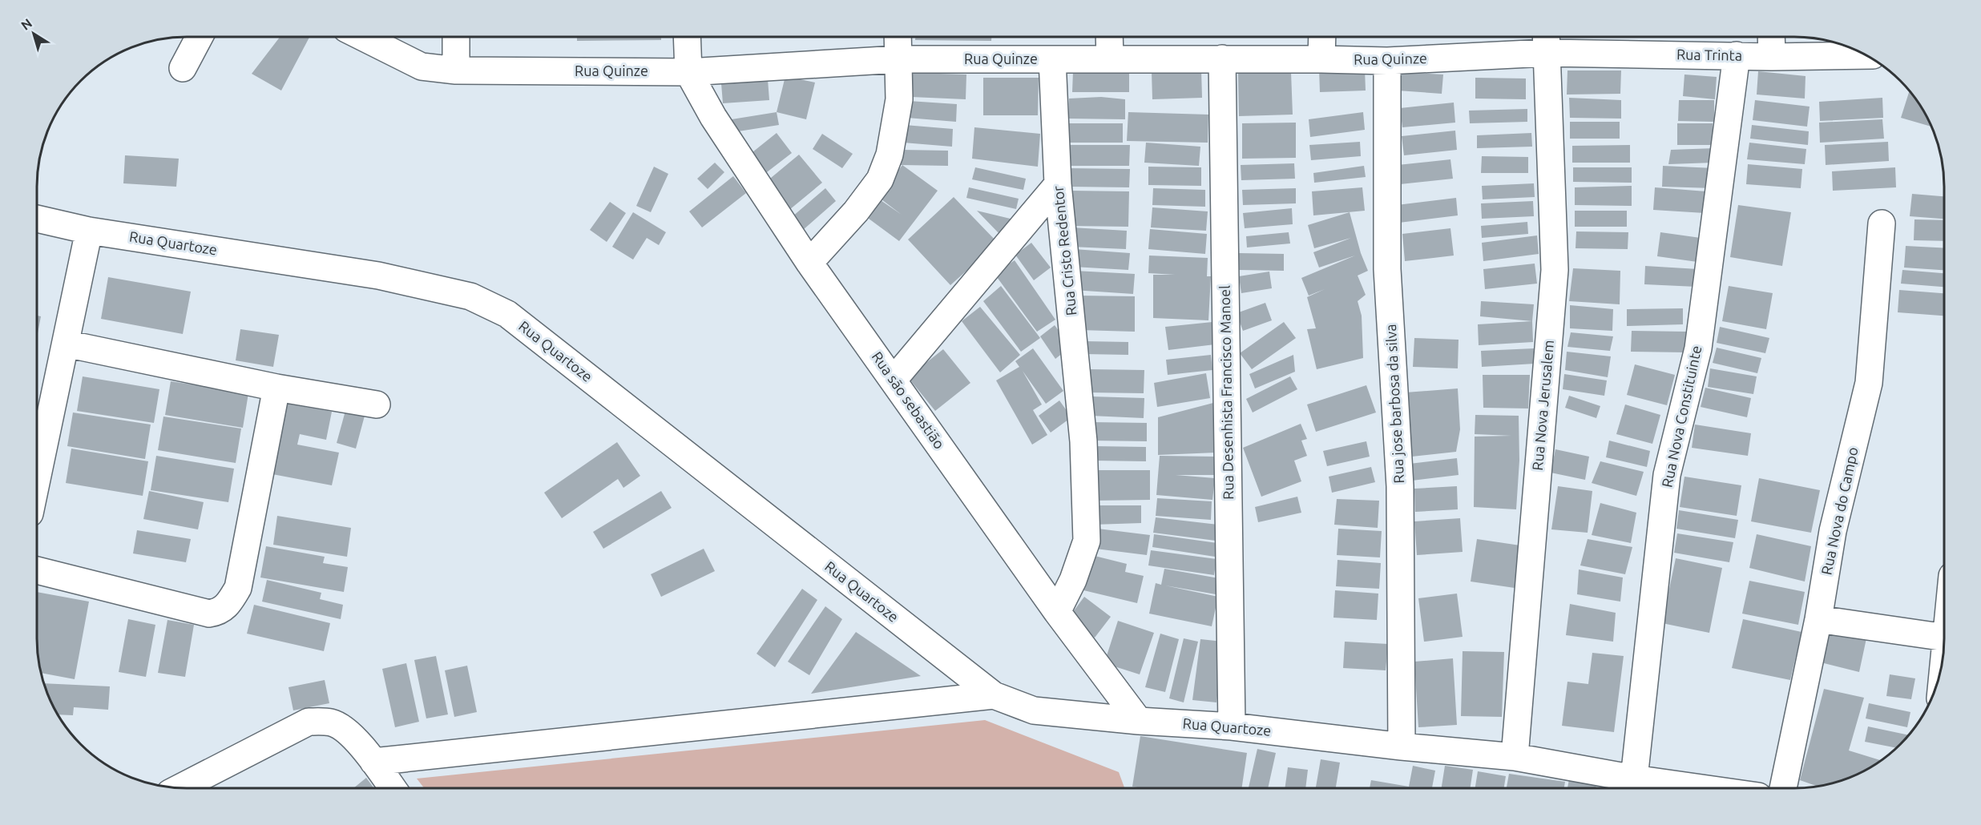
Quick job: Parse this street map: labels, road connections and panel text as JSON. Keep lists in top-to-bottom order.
{
  "streets": {
    "street": [
      "Rua Trinta",
      "Rua Quinze",
      "Rua Quartoze",
      "Rua Cristo Redentor",
      "Rua Desenhista Francisco Manoel",
      "Rua são sebastião",
      "Rua jose barbosa da silva",
      "Rua Nova Jerusalem",
      "Rua Nova Constituinte",
      "Rua Nova do Campo"
    ]
  },
  "crossings": [
    ["Rua Trinta", "Rua Quinze"],
    ["Rua Trinta", "Rua Nova Jerusalem"],
    ["Rua Trinta", "Rua Nova Constituinte"],
    ["Rua Quinze", "Rua Cristo Redentor"],
    ["Rua Quinze", "Rua Desenhista Francisco Manoel"],
    ["Rua Quinze", "Rua são sebastião"],
    ["Rua Quinze", "Rua jose barbosa da silva"],
    ["Rua Quinze", "Rua Nova Jerusalem"],
    ["Rua Quartoze", "Rua Desenhista Francisco Manoel"],
    ["Rua Quartoze", "Rua são sebastião"],
    ["Rua Quartoze", "Rua jose barbosa da silva"],
    ["Rua Quartoze", "Rua Nova Jerusalem"],
    ["Rua Quartoze", "Rua Nova Constituinte"],
    ["Rua Cristo Redentor", "Rua são sebastião"]
  ],
  "north": "top left"
}
